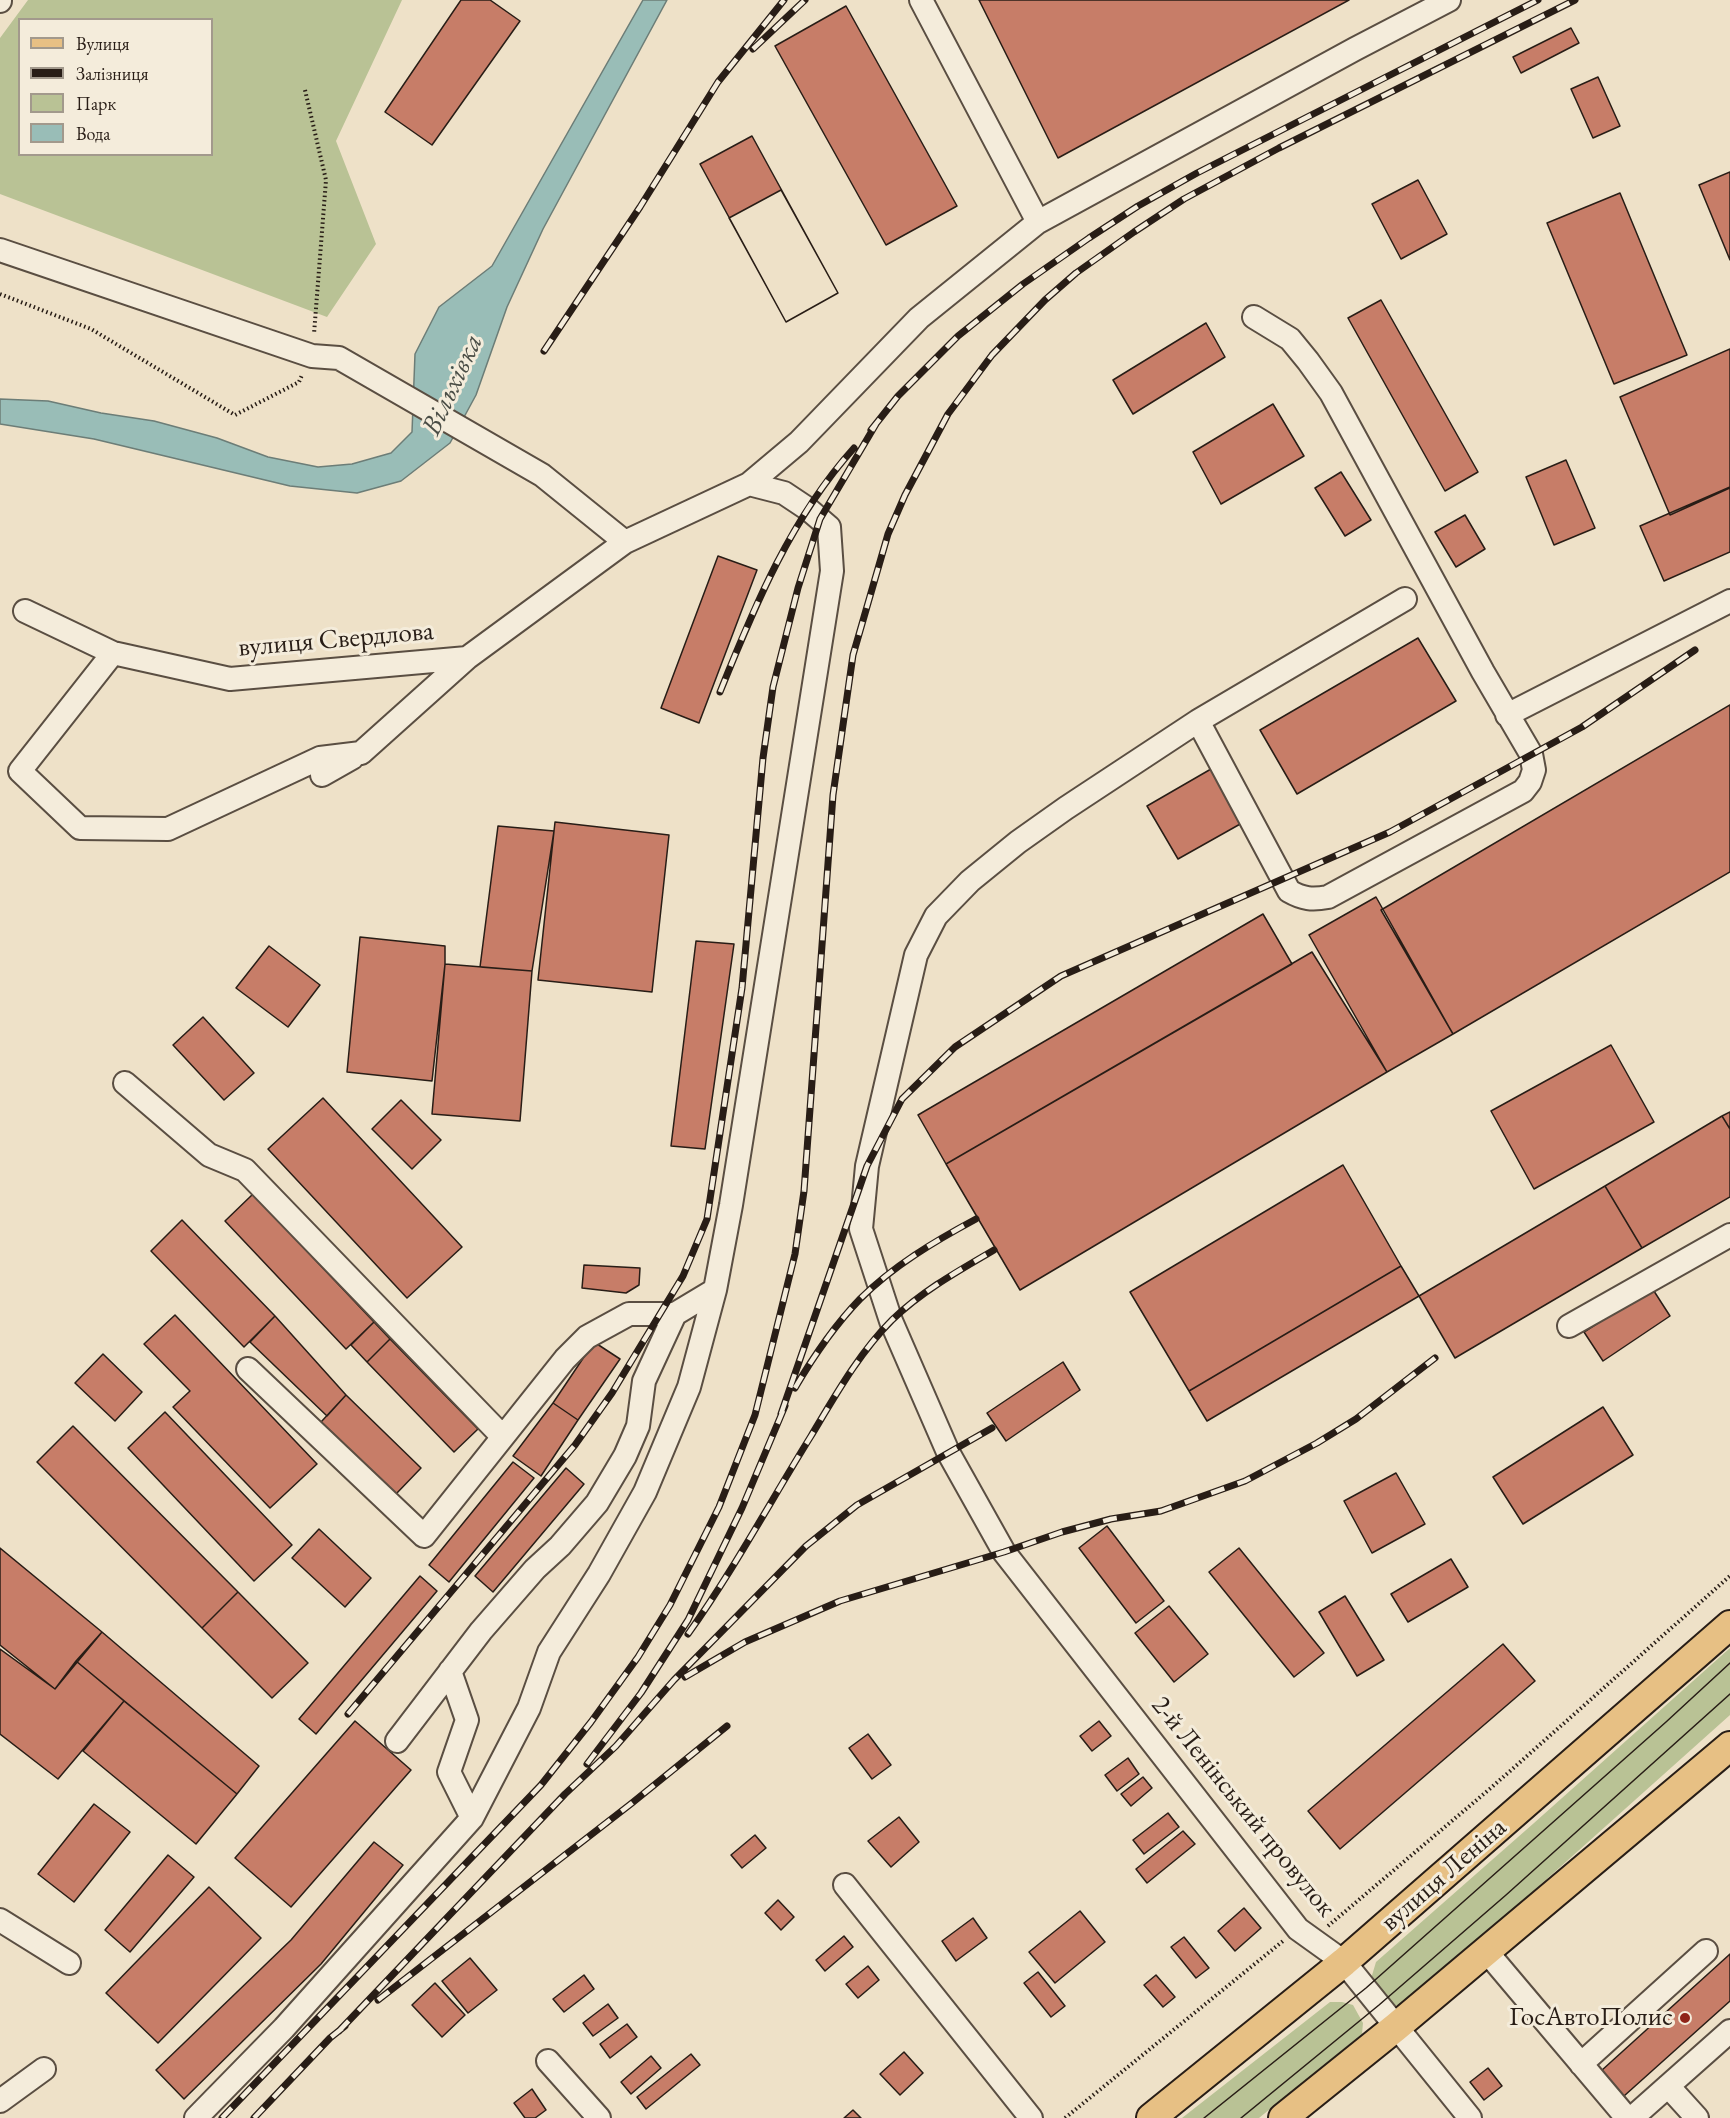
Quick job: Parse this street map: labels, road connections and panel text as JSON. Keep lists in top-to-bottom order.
{
  "streets": {
    "main road": ["вулиця Леніна"],
    "street": ["вулиця Свердлова", "2-й Ленінський провулок"]
  },
  "crossings": [
    ["2-й Ленінський провулок", "вулиця Леніна"]
  ],
  "water": ["Вільхівка"],
  "places": ["ГосАвтоПолис"],
  "legend": [
    "Вулиця",
    "Залізниця",
    "Парк",
    "Вода"
  ]
}
